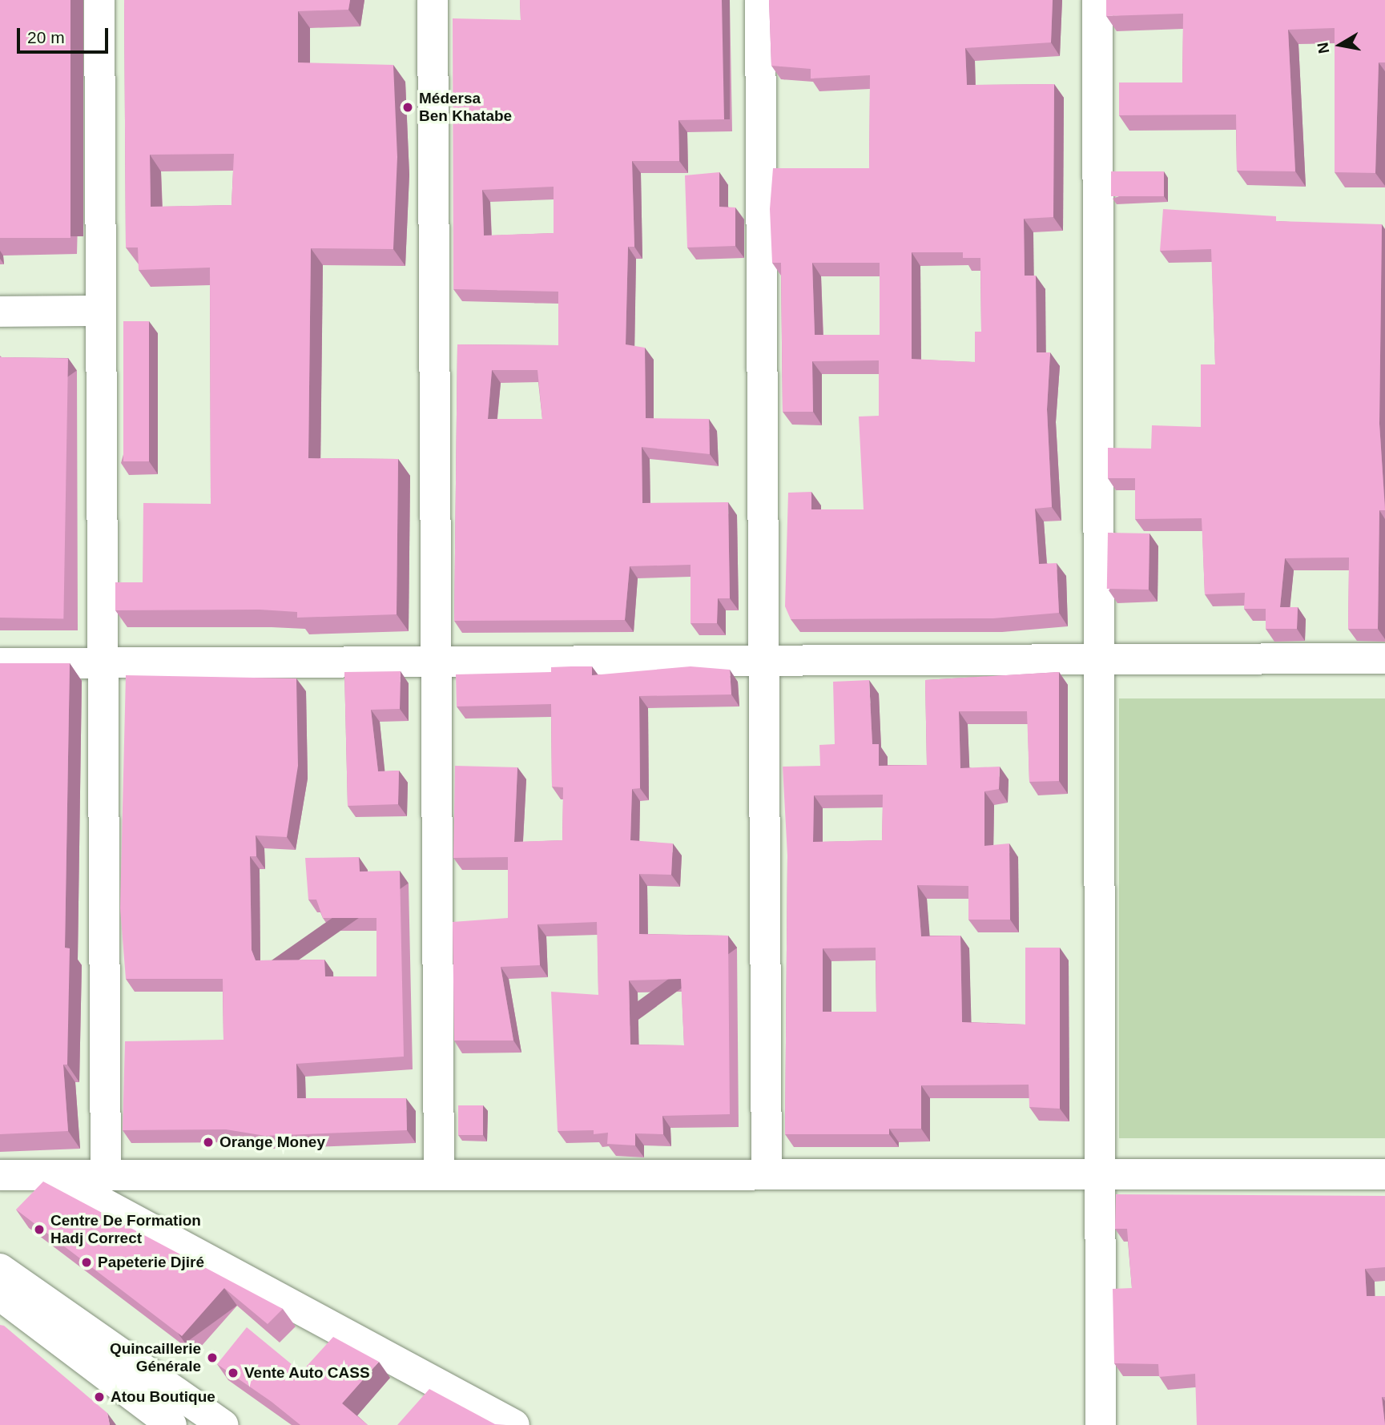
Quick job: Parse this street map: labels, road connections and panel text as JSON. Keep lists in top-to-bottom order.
{
  "places": [
    "Médersa Ben Khatabe",
    "Orange Money",
    "Centre De Formation Hadj Correct",
    "Papeterie Djiré",
    "Quincaillerie Générale",
    "Vente Auto CASS",
    "Atou Boutique"
  ],
  "scale_bar": "20 m",
  "north": "left"
}
